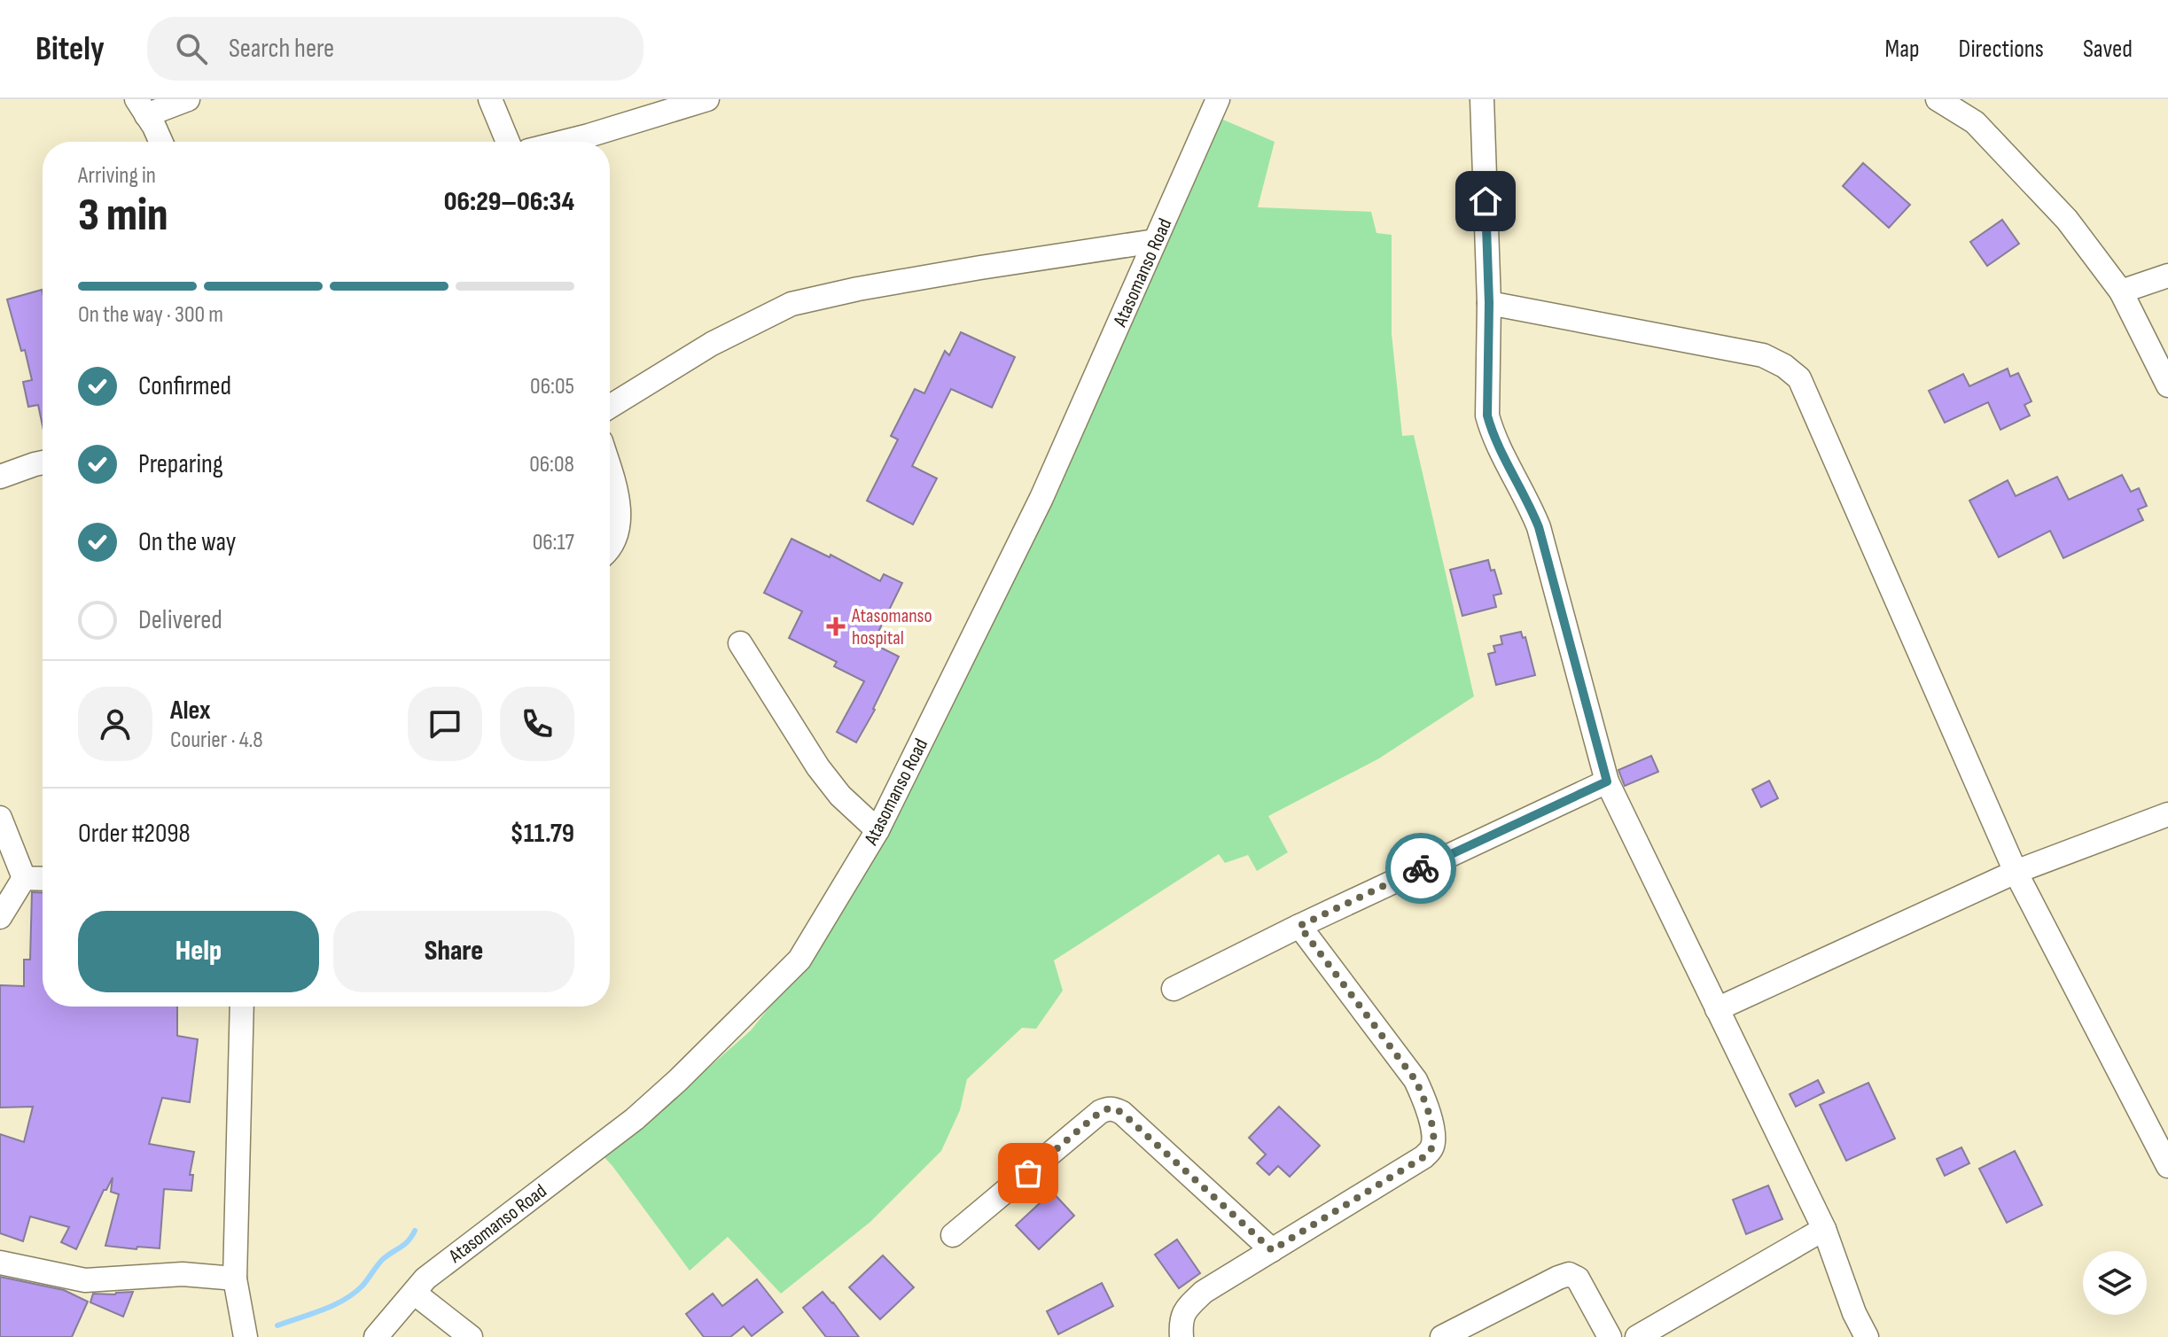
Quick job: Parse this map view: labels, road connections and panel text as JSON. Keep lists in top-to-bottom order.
{
  "streets": {
    "street": ["Atasomanso Road"]
  },
  "places": {
    "health": ["Atasomanso hospital"]
  },
  "page": {
    "header": "Bitely",
    "search": "Search here",
    "nav": ["Map", "Directions", "Saved"],
    "heading": ["3 min", "Arriving in", "06:29–06:34"],
    "panel": [
      "Alex",
      "Courier · 4.8",
      "Order #2098",
      "$11.79"
    ],
    "bar": "On the way · 300 m",
    "list": [
      ["Confirmed", "06:05"],
      ["Preparing", "06:08"],
      ["On the way", "06:17"],
      "Delivered"
    ],
    "buttons": ["Help", "Share"]
  }
}
